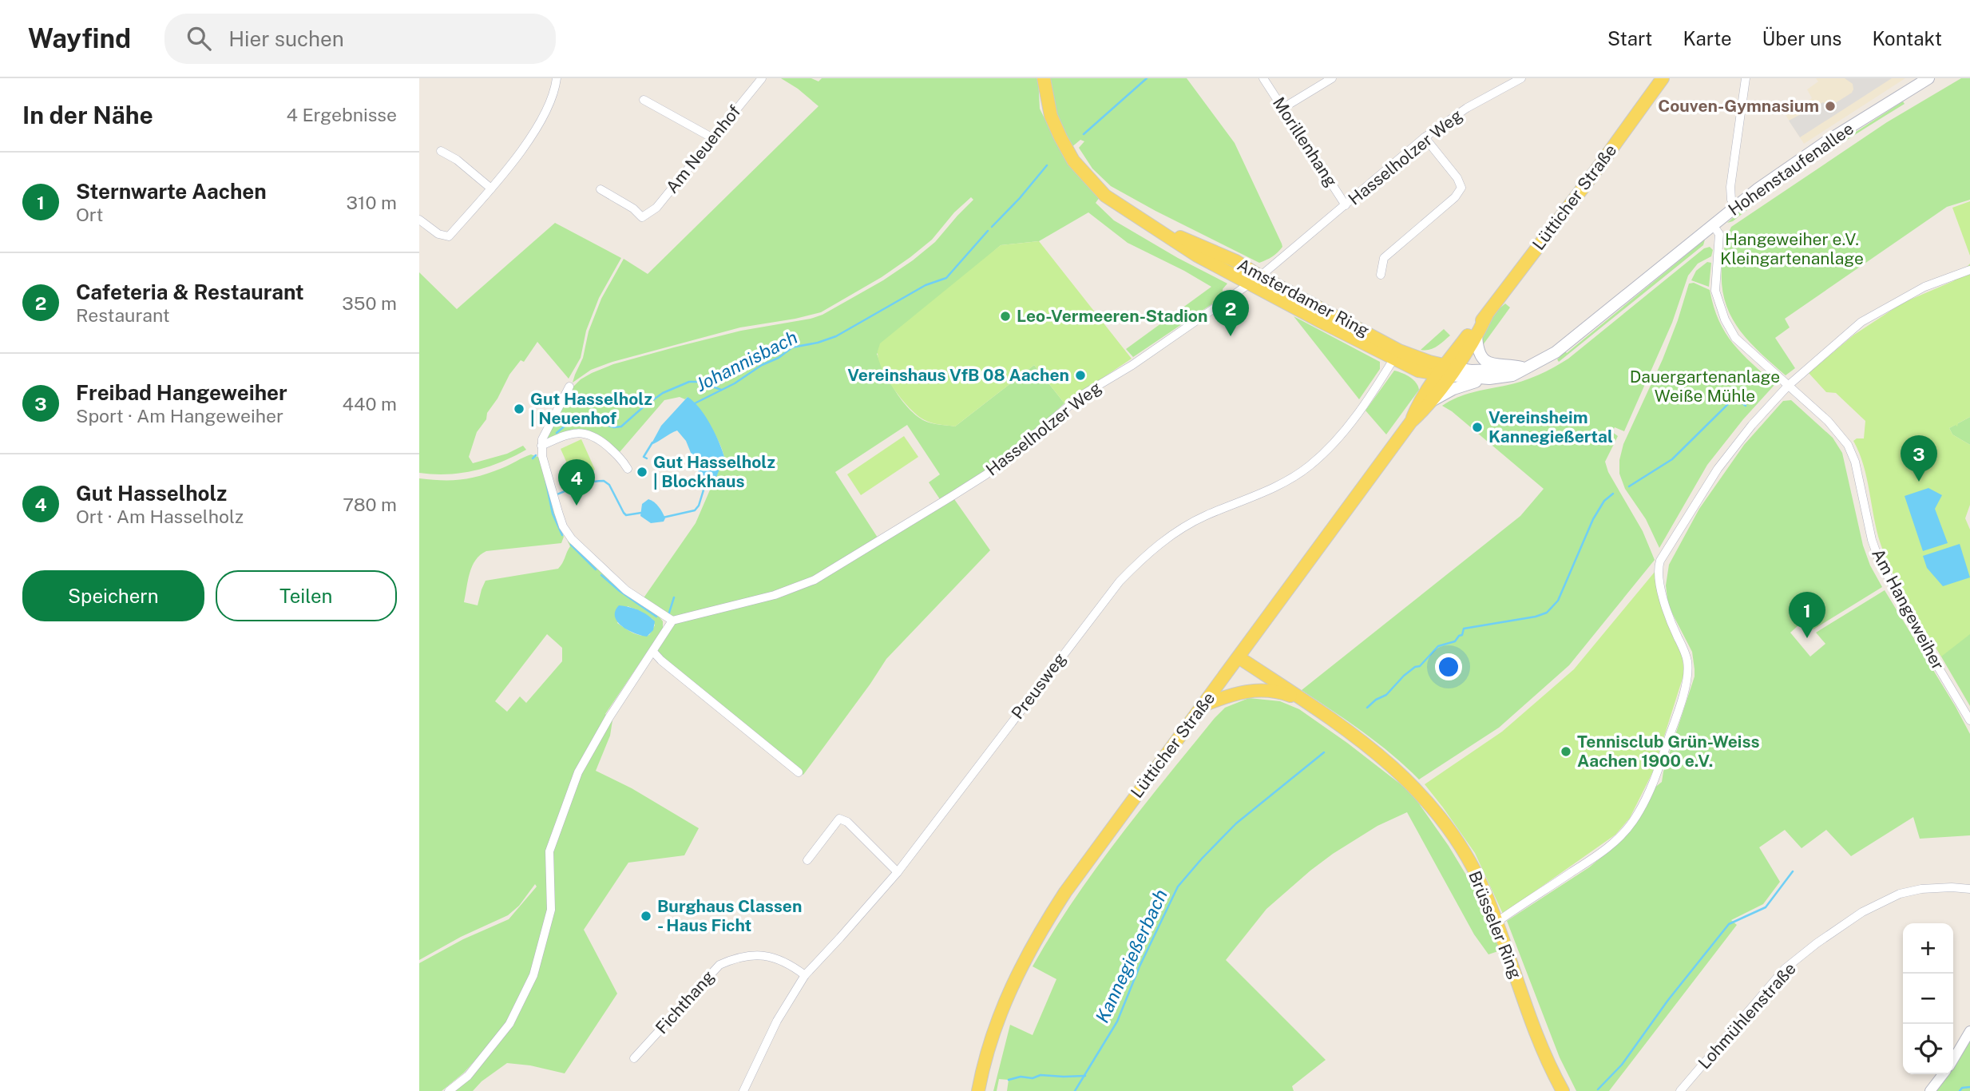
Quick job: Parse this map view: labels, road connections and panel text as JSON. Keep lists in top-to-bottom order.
{
  "streets": {
    "main road": [
      "Hohenstaufenallee",
      "Lütticher Straße",
      "Amsterdamer Ring",
      "Brüsseler Ring"
    ],
    "street": [
      "Morillenhang",
      "Am Neuenhof",
      "Hasselholzer Weg",
      "Am Hangeweiher",
      "Preusweg",
      "Fichthang",
      "Lohmühlenstraße"
    ]
  },
  "crossings": [
    ["Morillenhang", "Hasselholzer Weg"],
    ["Hasselholzer Weg", "Amsterdamer Ring"],
    ["Hohenstaufenallee", "Lütticher Straße"],
    ["Hohenstaufenallee", "Amsterdamer Ring"],
    ["Hohenstaufenallee", "Am Hangeweiher"],
    ["Lütticher Straße", "Amsterdamer Ring"],
    ["Lütticher Straße", "Brüsseler Ring"],
    ["Amsterdamer Ring", "Preusweg"],
    ["Preusweg", "Fichthang"]
  ],
  "water": ["Johannisbach", "Kannegießerbach"],
  "parks": ["Hangeweiher e.V. Kleingartenanlage", "Dauergartenanlage Weiße Mühle"],
  "places": [
    "Couven-Gymnasium",
    "Leo-Vermeeren-Stadion",
    "Vereinshaus VfB 08 Aachen",
    "Gut Hasselholz | Neuenhof",
    "Vereinsheim Kannegießertal",
    "Gut Hasselholz | Blockhaus",
    "Tennisclub Grün-Weiss Aachen 1900 e.V.",
    "Burghaus Classen - Haus Ficht"
  ],
  "page": {
    "header": "Wayfind",
    "search": "Hier suchen",
    "nav": [
      "Start",
      "Karte",
      "Über uns",
      "Kontakt"
    ],
    "heading": ["In der Nähe", "4 Ergebnisse"],
    "list": [
      {
        "mark": "1",
        "name": "Sternwarte Aachen",
        "note": "Ort",
        "value": "310 m"
      },
      {
        "mark": "2",
        "name": "Cafeteria & Restaurant",
        "note": "Restaurant",
        "value": "350 m"
      },
      {
        "mark": "3",
        "name": "Freibad Hangeweiher",
        "note": "Sport · Am Hangeweiher",
        "value": "440 m"
      },
      {
        "mark": "4",
        "name": "Gut Hasselholz",
        "note": "Ort · Am Hasselholz",
        "value": "780 m"
      }
    ],
    "pins": [
      "2",
      "3",
      "4",
      "1"
    ],
    "buttons": ["Speichern", "Teilen"],
    "map_buttons": ["+", "−"]
  }
}
